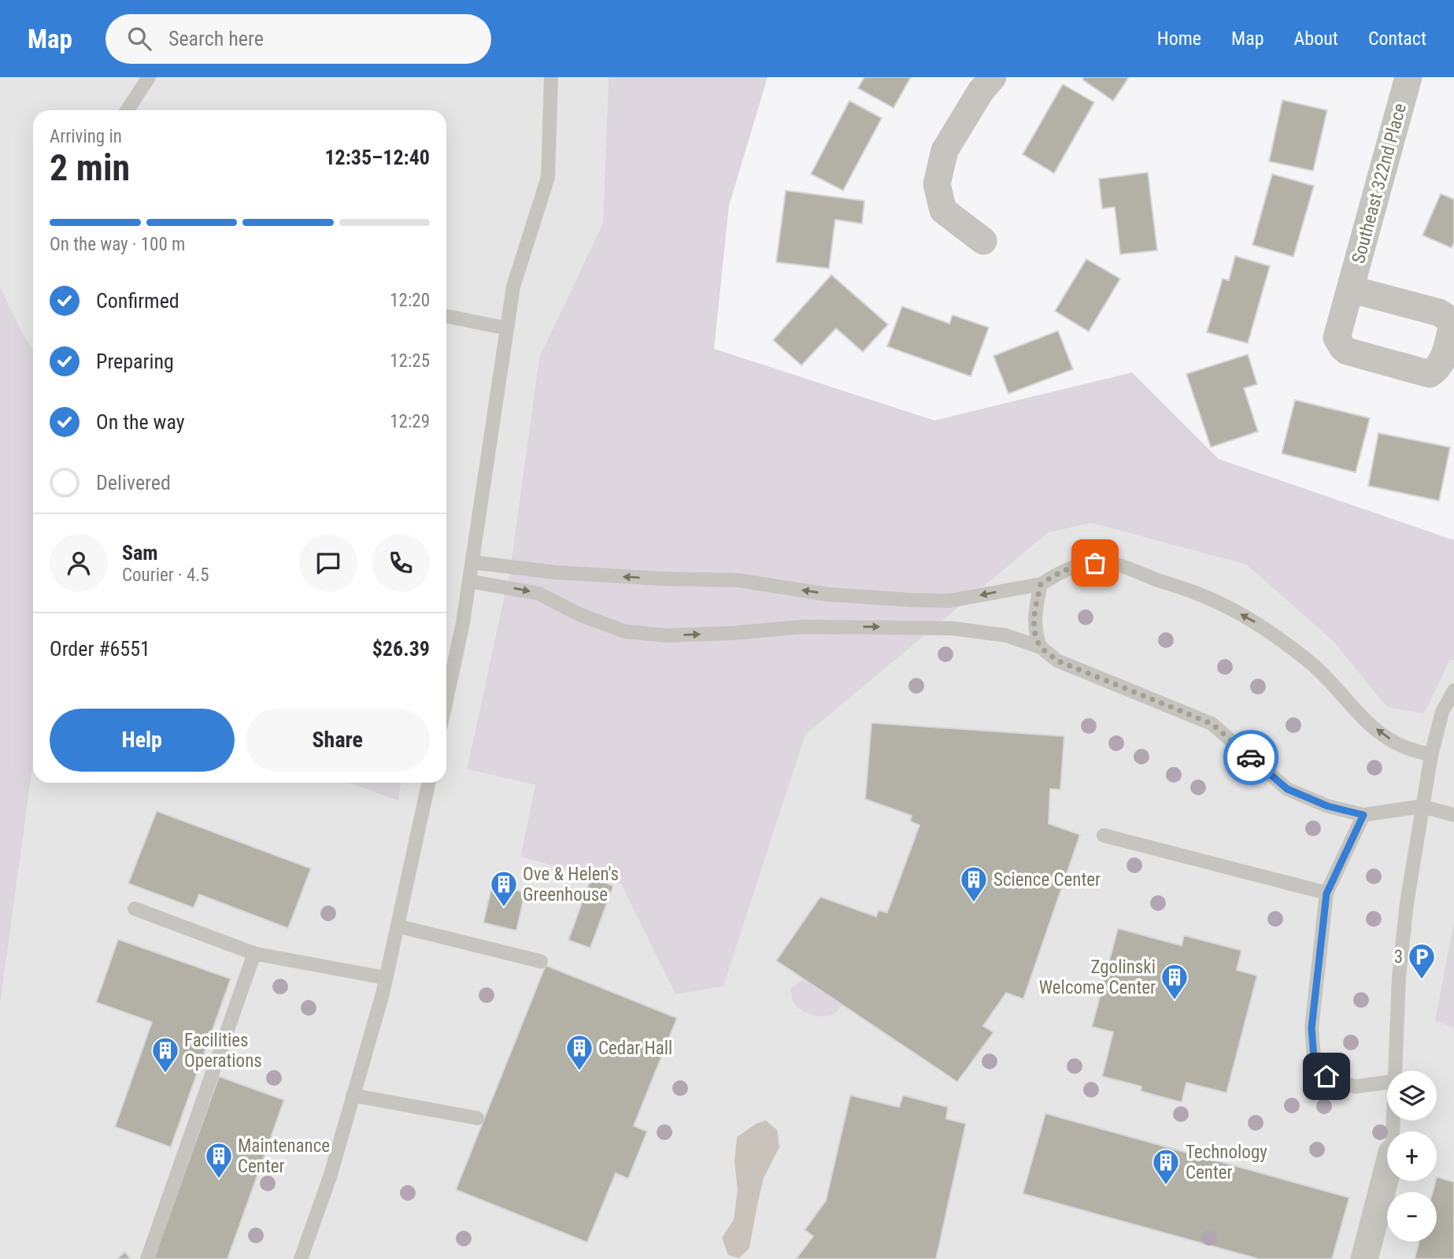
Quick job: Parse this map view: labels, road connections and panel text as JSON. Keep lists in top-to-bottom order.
{
  "streets": {
    "street": ["Southeast 322nd Place"]
  },
  "places": {
    "building": [
      "Science Center",
      "Ove & Helen's Greenhouse",
      "Zgolinski Welcome Center",
      "Cedar Hall",
      "Facilities Operations",
      "Maintenance Center",
      "Technology Center"
    ],
    "parking": ["3"]
  },
  "page": {
    "header": "Map",
    "search": "Search here",
    "nav": [
      "Home",
      "Map",
      "About",
      "Contact"
    ],
    "heading": ["2 min", "Arriving in", "12:35–12:40"],
    "panel": [
      "Sam",
      "Courier · 4.5",
      "Order #6551",
      "$26.39"
    ],
    "bar": "On the way · 100 m",
    "list": [
      ["Confirmed", "12:20"],
      ["Preparing", "12:25"],
      ["On the way", "12:29"],
      "Delivered"
    ],
    "buttons": ["Help", "Share"],
    "map_buttons": ["+", "−"]
  }
}
